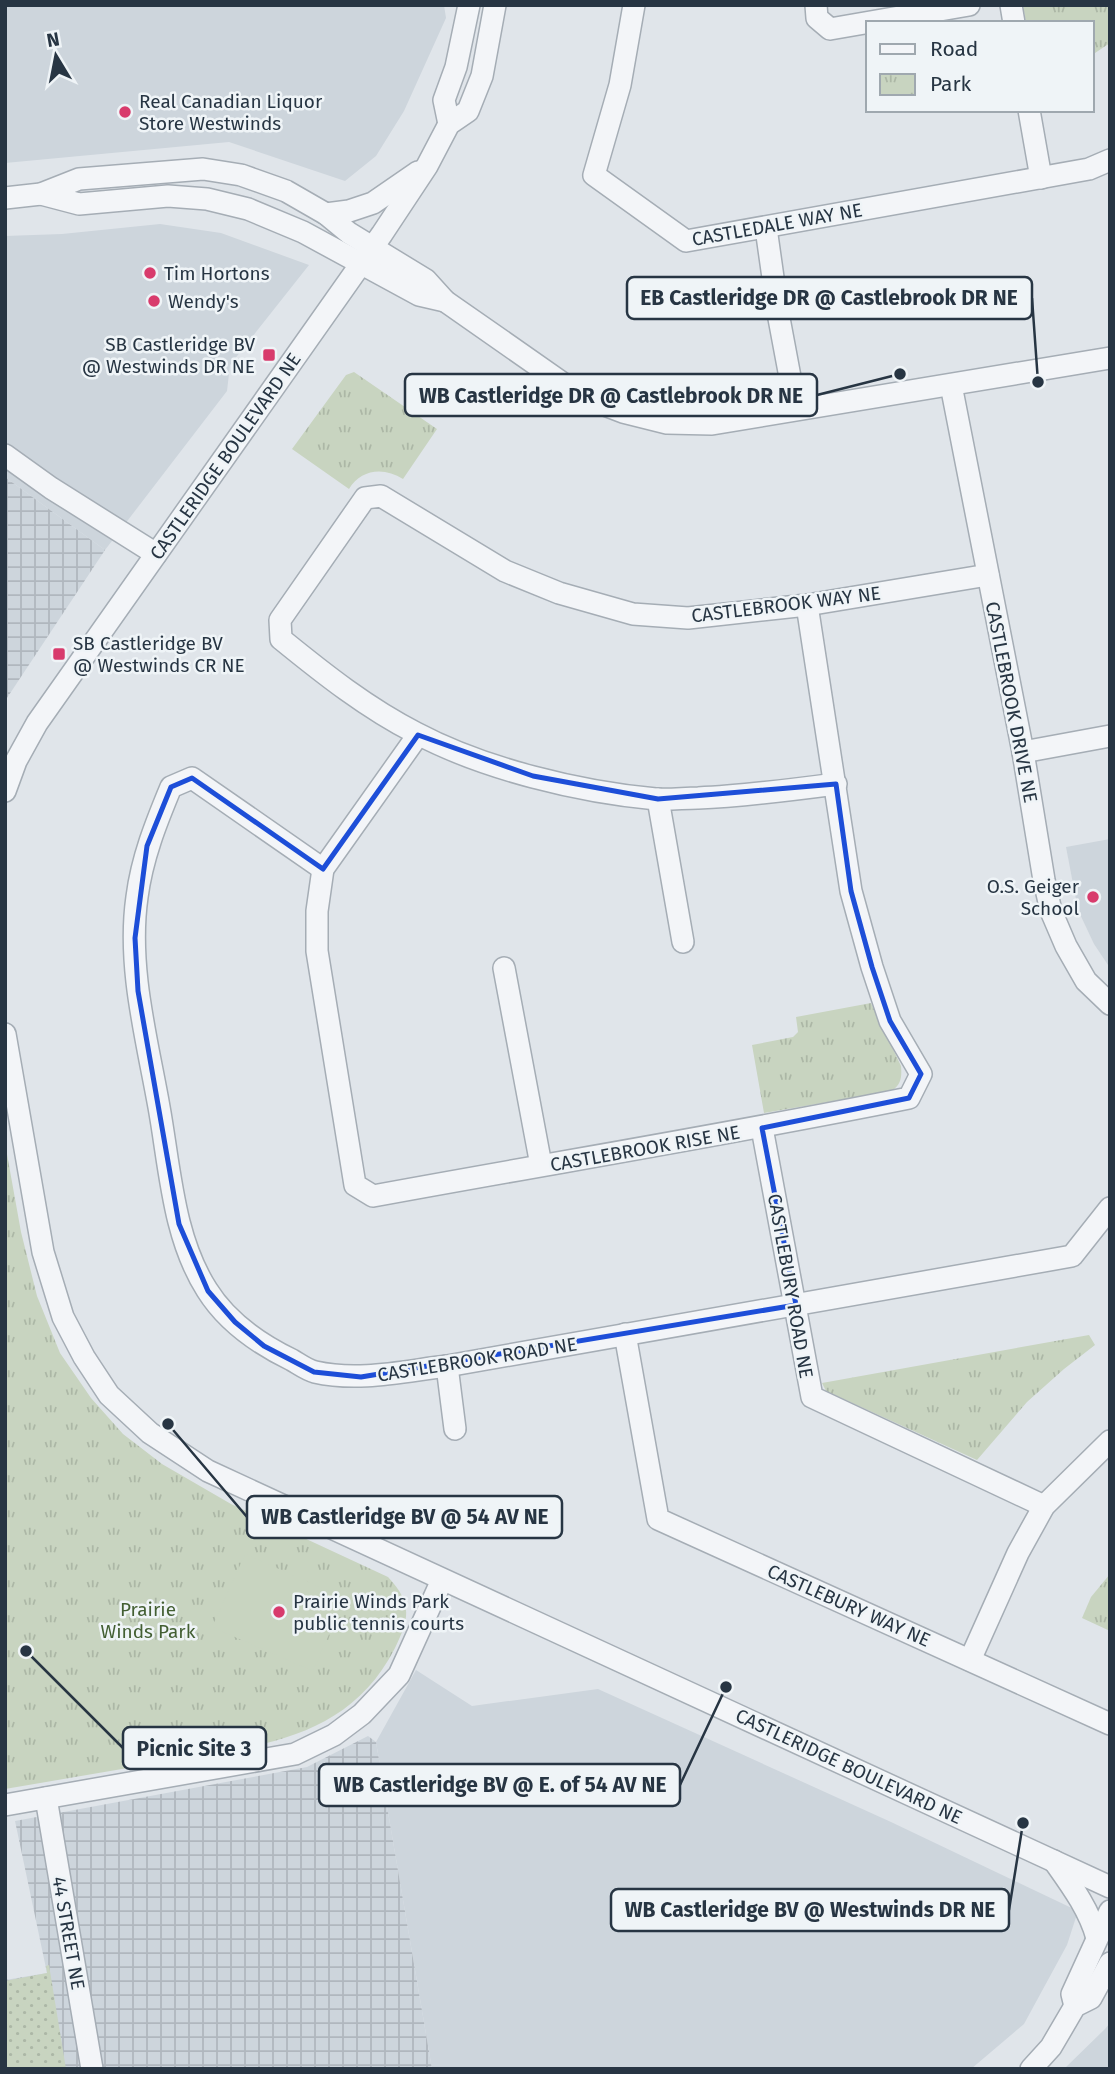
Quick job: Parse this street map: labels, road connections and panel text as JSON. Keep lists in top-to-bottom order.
{
  "streets": {
    "street": [
      "CASTLEDALE WAY NE",
      "CASTLERIDGE BOULEVARD NE",
      "CASTLEBROOK WAY NE",
      "CASTLEBROOK DRIVE NE",
      "CASTLEBROOK RISE NE",
      "CASTLEBURY ROAD NE",
      "CASTLEBROOK ROAD NE",
      "CASTLEBURY WAY NE",
      "44 STREET NE"
    ]
  },
  "crossings": [
    ["CASTLEBROOK WAY NE", "CASTLEBROOK DRIVE NE"],
    ["CASTLEBROOK WAY NE", "CASTLEBROOK RISE NE"],
    ["CASTLEBROOK RISE NE", "CASTLEBURY ROAD NE"],
    ["CASTLEBROOK RISE NE", "CASTLEBROOK ROAD NE"],
    ["CASTLEBURY ROAD NE", "CASTLEBROOK ROAD NE"],
    ["CASTLEBROOK ROAD NE", "CASTLEBURY WAY NE"]
  ],
  "parks": ["Prairie Winds Park"],
  "places": {
    "other": [
      "Real Canadian Liquor Store Westwinds",
      "Tim Hortons",
      "Wendy's",
      "WB Castleridge DR @ Castlebrook DR NE",
      "EB Castleridge DR @ Castlebrook DR NE",
      "O.S. Geiger School",
      "WB Castleridge BV @ 54 AV NE",
      "Prairie Winds Park public tennis courts",
      "Picnic Site 3",
      "WB Castleridge BV @ E. of 54 AV NE",
      "WB Castleridge BV @ Westwinds DR NE"
    ],
    "transit": ["SB Castleridge BV @ Westwinds DR NE", "SB Castleridge BV @ Westwinds CR NE"]
  },
  "legend": ["Road", "Park"],
  "north": "top"
}
